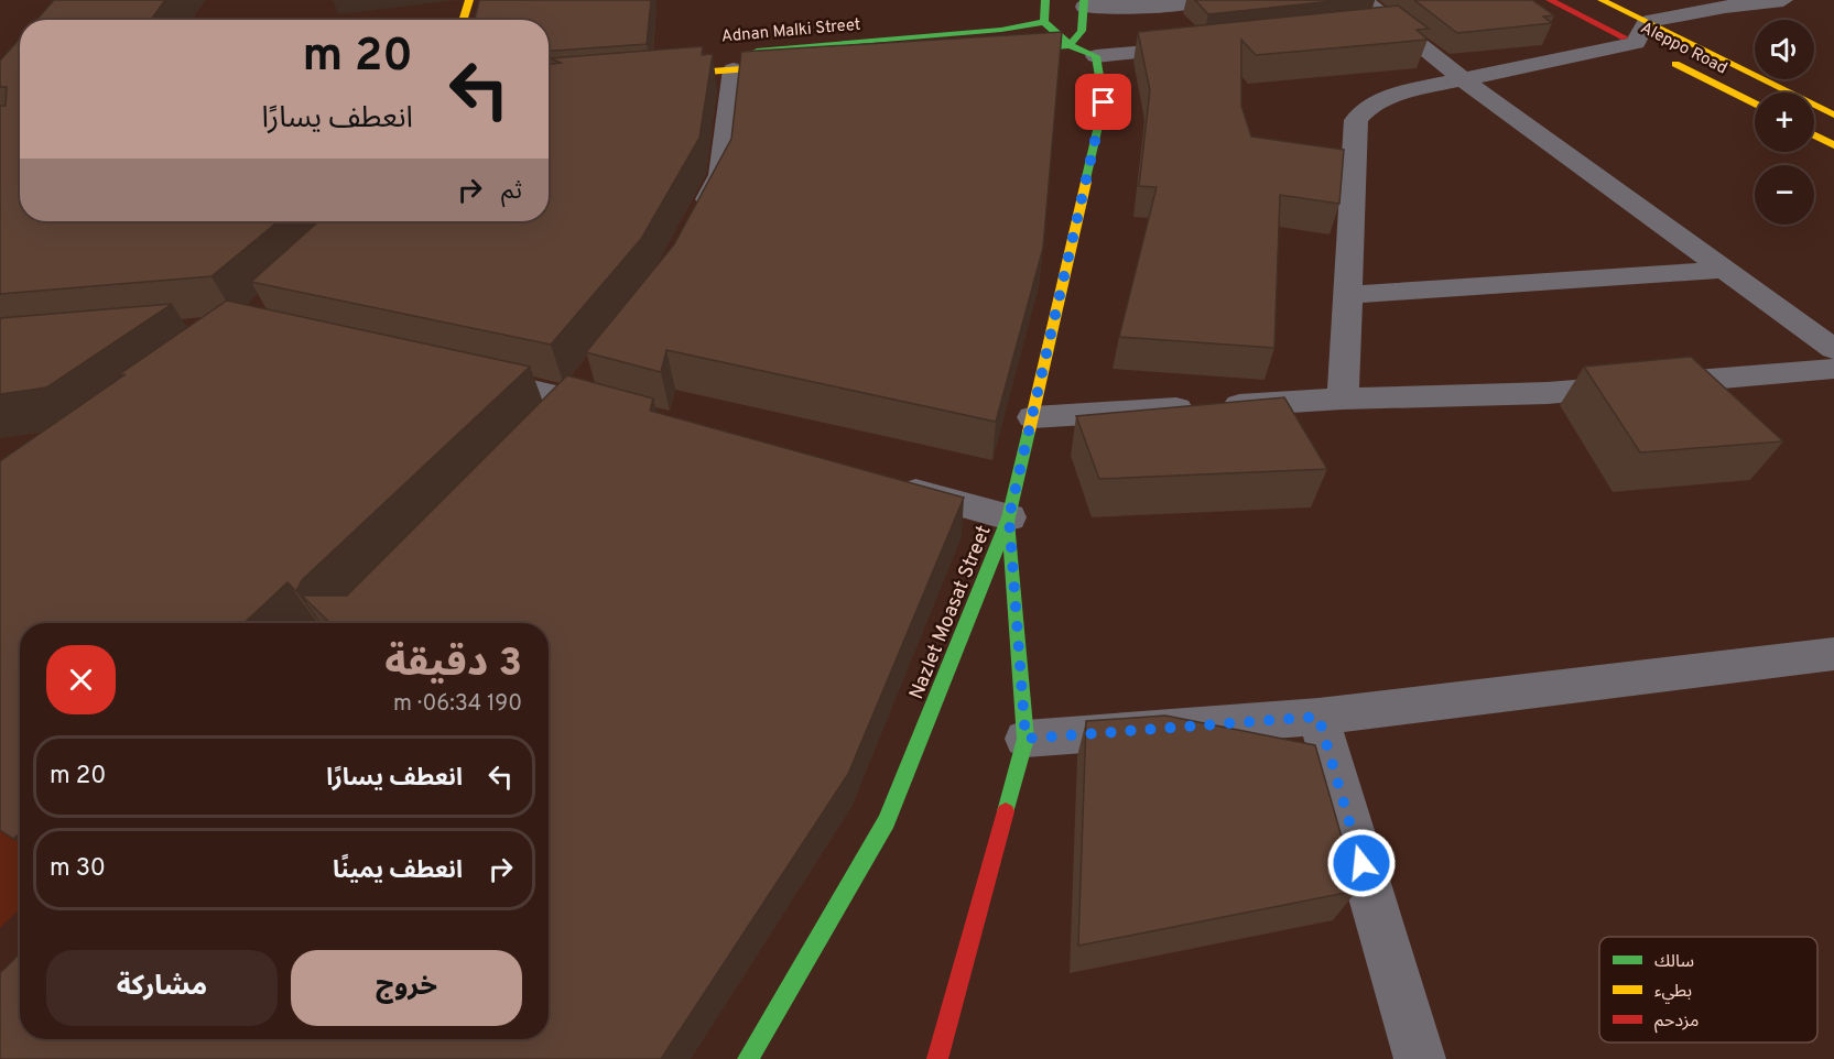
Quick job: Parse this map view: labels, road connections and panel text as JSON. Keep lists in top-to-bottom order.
{
  "streets": {
    "street": ["Adnan Malki Street", "Aleppo Road", "Nazlet Moasat Street"]
  },
  "legend": ["سالك", "بطيء", "مزدحم"],
  "page": {
    "map_buttons": ["+", "−"],
    "turn": ["20 m", "انعطف يسارًا"],
    "then": "ثم",
    "heading": ["3 دقيقة", "190 m · 06:34"],
    "list": [
      {
        "name": "انعطف يسارًا",
        "value": "20 m"
      },
      {
        "name": "انعطف يمينًا",
        "value": "30 m"
      }
    ],
    "buttons": ["خروج", "مشاركة"]
  }
}
